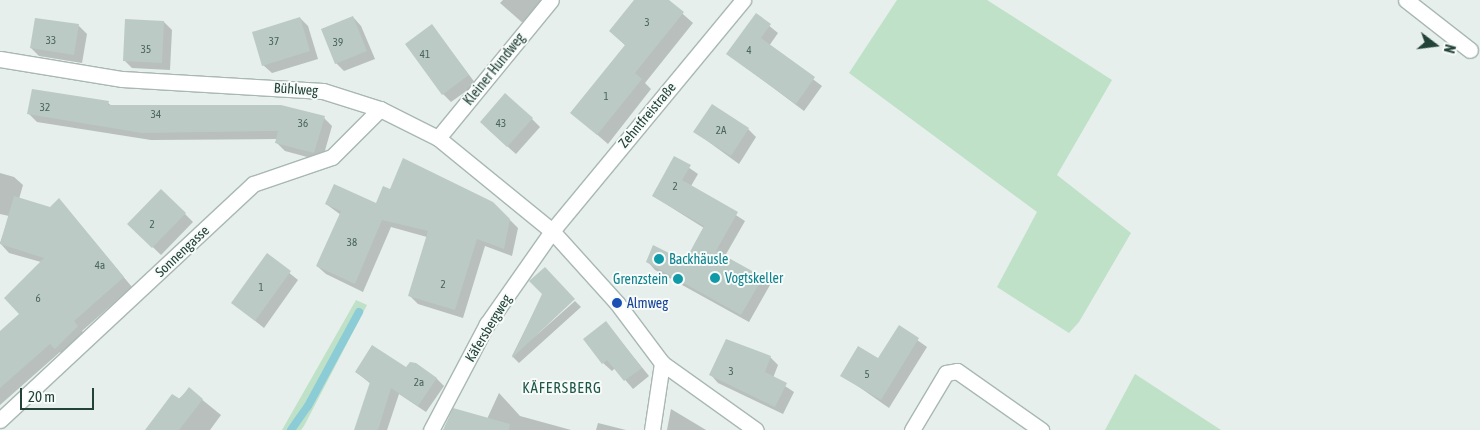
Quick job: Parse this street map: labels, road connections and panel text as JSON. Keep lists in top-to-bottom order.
{
  "streets": {
    "street": [
      "Kleiner Hundweg",
      "Bühlweg",
      "Zehntfreistraße",
      "Sonnengasse",
      "Käfersbergweg"
    ]
  },
  "crossings": [
    ["Kleiner Hundweg", "Bühlweg"],
    ["Bühlweg", "Zehntfreistraße"],
    ["Bühlweg", "Sonnengasse"],
    ["Bühlweg", "Käfersbergweg"],
    ["Zehntfreistraße", "Käfersbergweg"]
  ],
  "districts": ["KÄFERSBERG"],
  "places": [
    "Backhäusle",
    "Vogtskeller",
    "Grenzstein",
    "Almweg"
  ],
  "house_numbers": [
    "3",
    "33",
    "37",
    "39",
    "35",
    "4",
    "41",
    "1",
    "32",
    "34",
    "36",
    "43",
    "2A",
    "2",
    "2",
    "38",
    "4a",
    "2",
    "1",
    "6",
    "3",
    "5",
    "2a"
  ],
  "scale_bar": "20 m",
  "north": "right"
}
